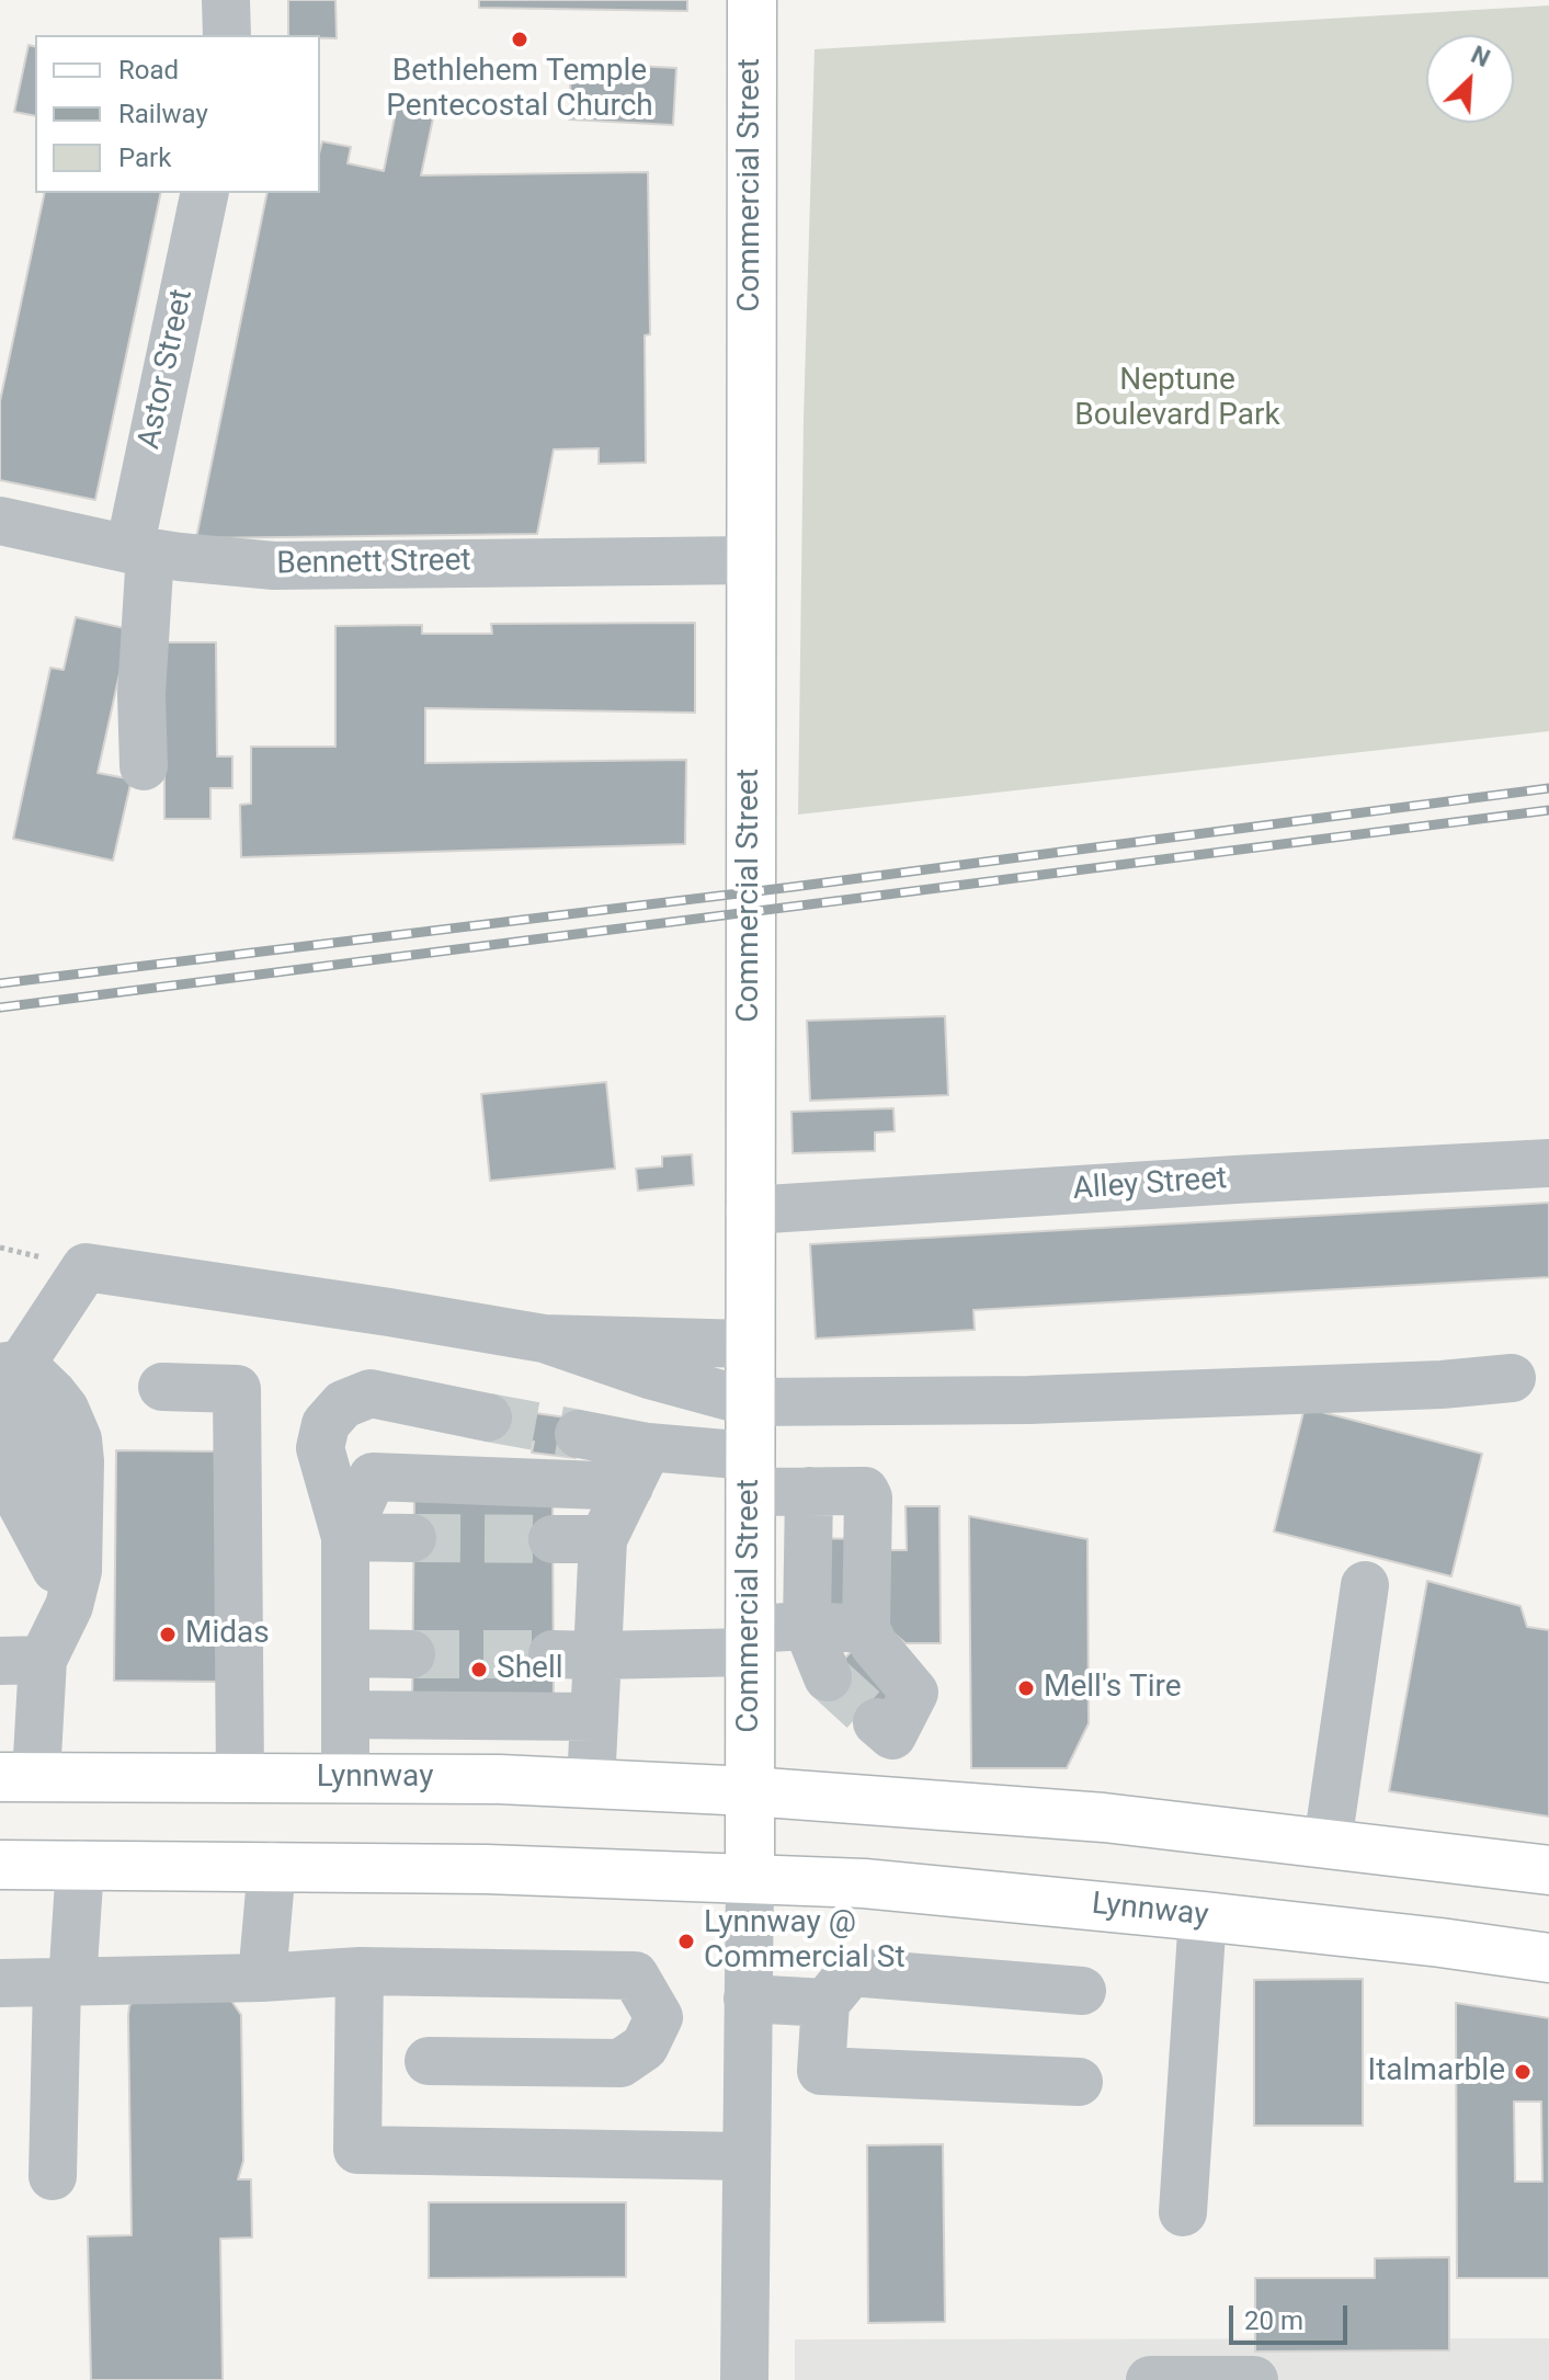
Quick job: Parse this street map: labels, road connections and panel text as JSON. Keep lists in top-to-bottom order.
{
  "streets": {
    "main road": ["Commercial Street", "Lynnway"],
    "street": ["Astor Street", "Bennett Street", "Alley Street"]
  },
  "crossings": [
    ["Commercial Street", "Bennett Street"],
    ["Commercial Street", "Alley Street"],
    ["Commercial Street", "Lynnway"],
    ["Astor Street", "Bennett Street"]
  ],
  "parks": ["Neptune Boulevard Park"],
  "places": [
    "Bethlehem Temple Pentecostal Church",
    "Midas",
    "Shell",
    "Mell's Tire",
    "Lynnway @ Commercial St",
    "Italmarble"
  ],
  "legend": ["Road", "Railway", "Park"],
  "scale_bar": "20 m",
  "north": "top right"
}
